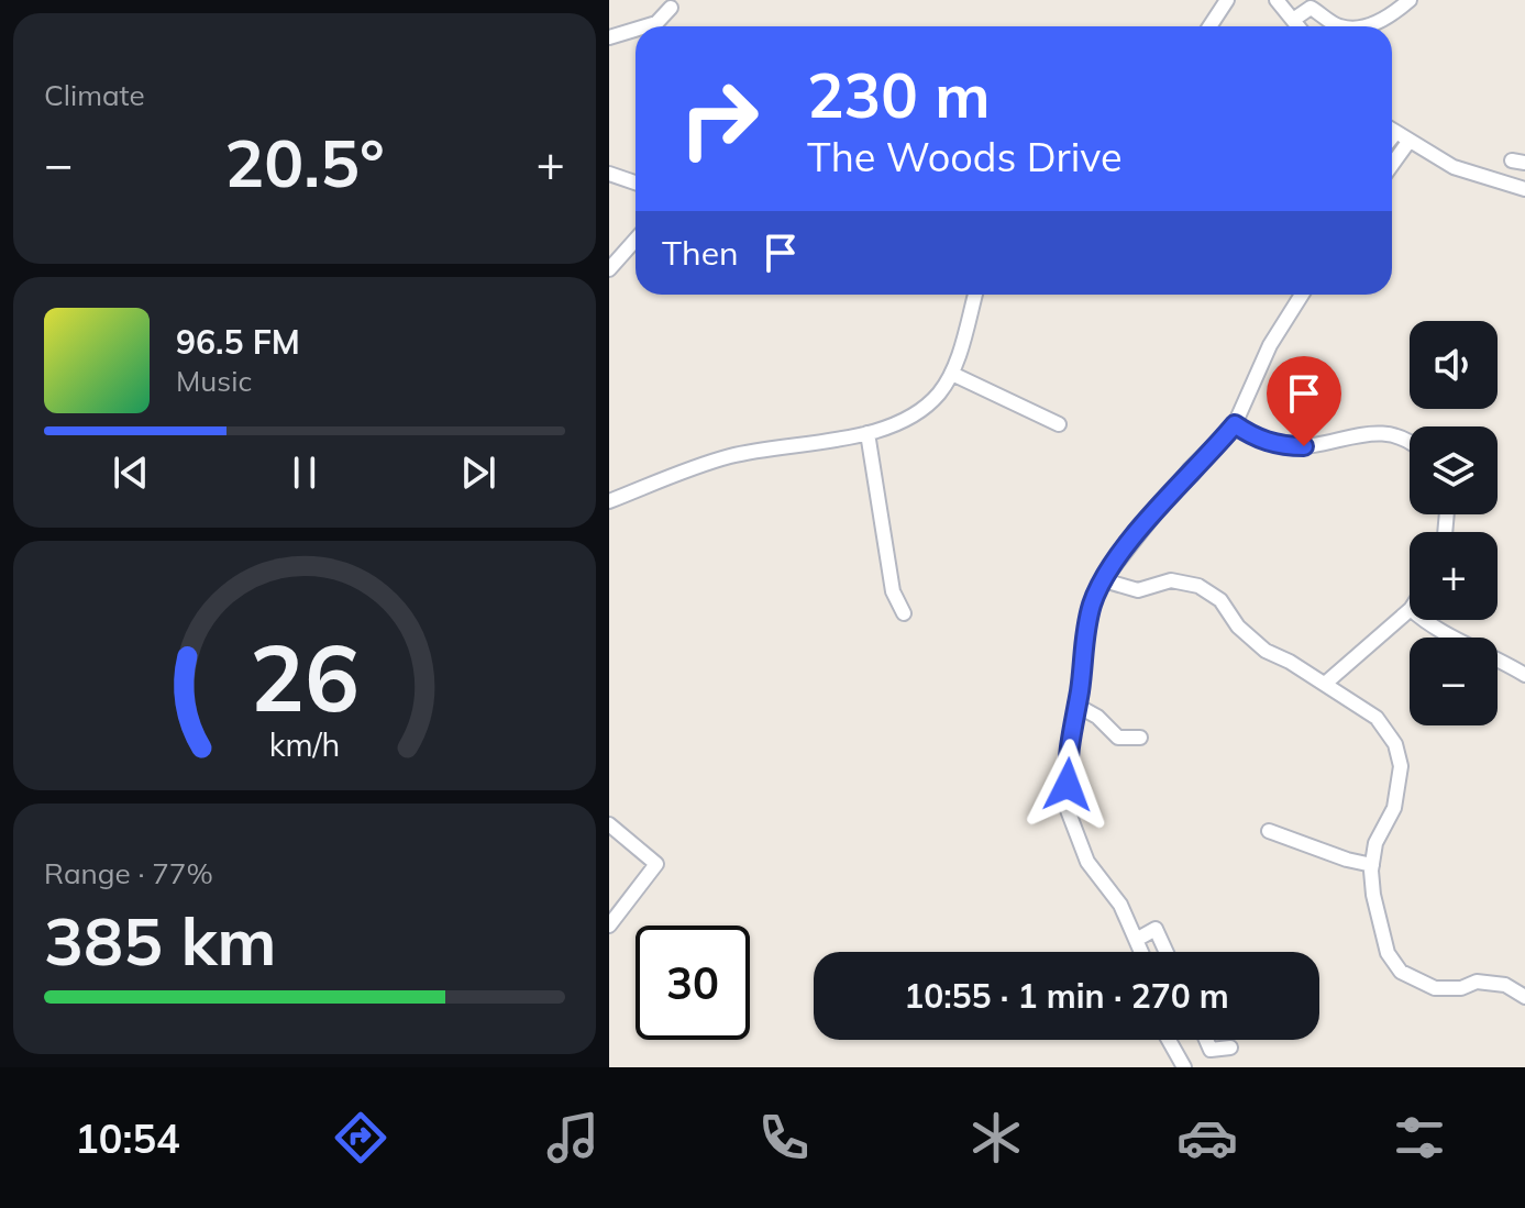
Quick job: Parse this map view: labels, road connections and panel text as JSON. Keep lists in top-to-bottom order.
{
  "page": {
    "tile": [
      "Climate",
      ["Range · 77%", "385 km"]
    ],
    "turn": ["230 m", "The Woods Drive"],
    "heat": ["−", "20.5°", "+"],
    "then": "Then",
    "song": ["96.5 FM", "Music"],
    "map_buttons": ["+", "−"],
    "limit": "30",
    "trip": "10:55 · 1 min · 270 m",
    "tabs": "10:54",
    "gauge": ["26", "km/h"]
  }
}
